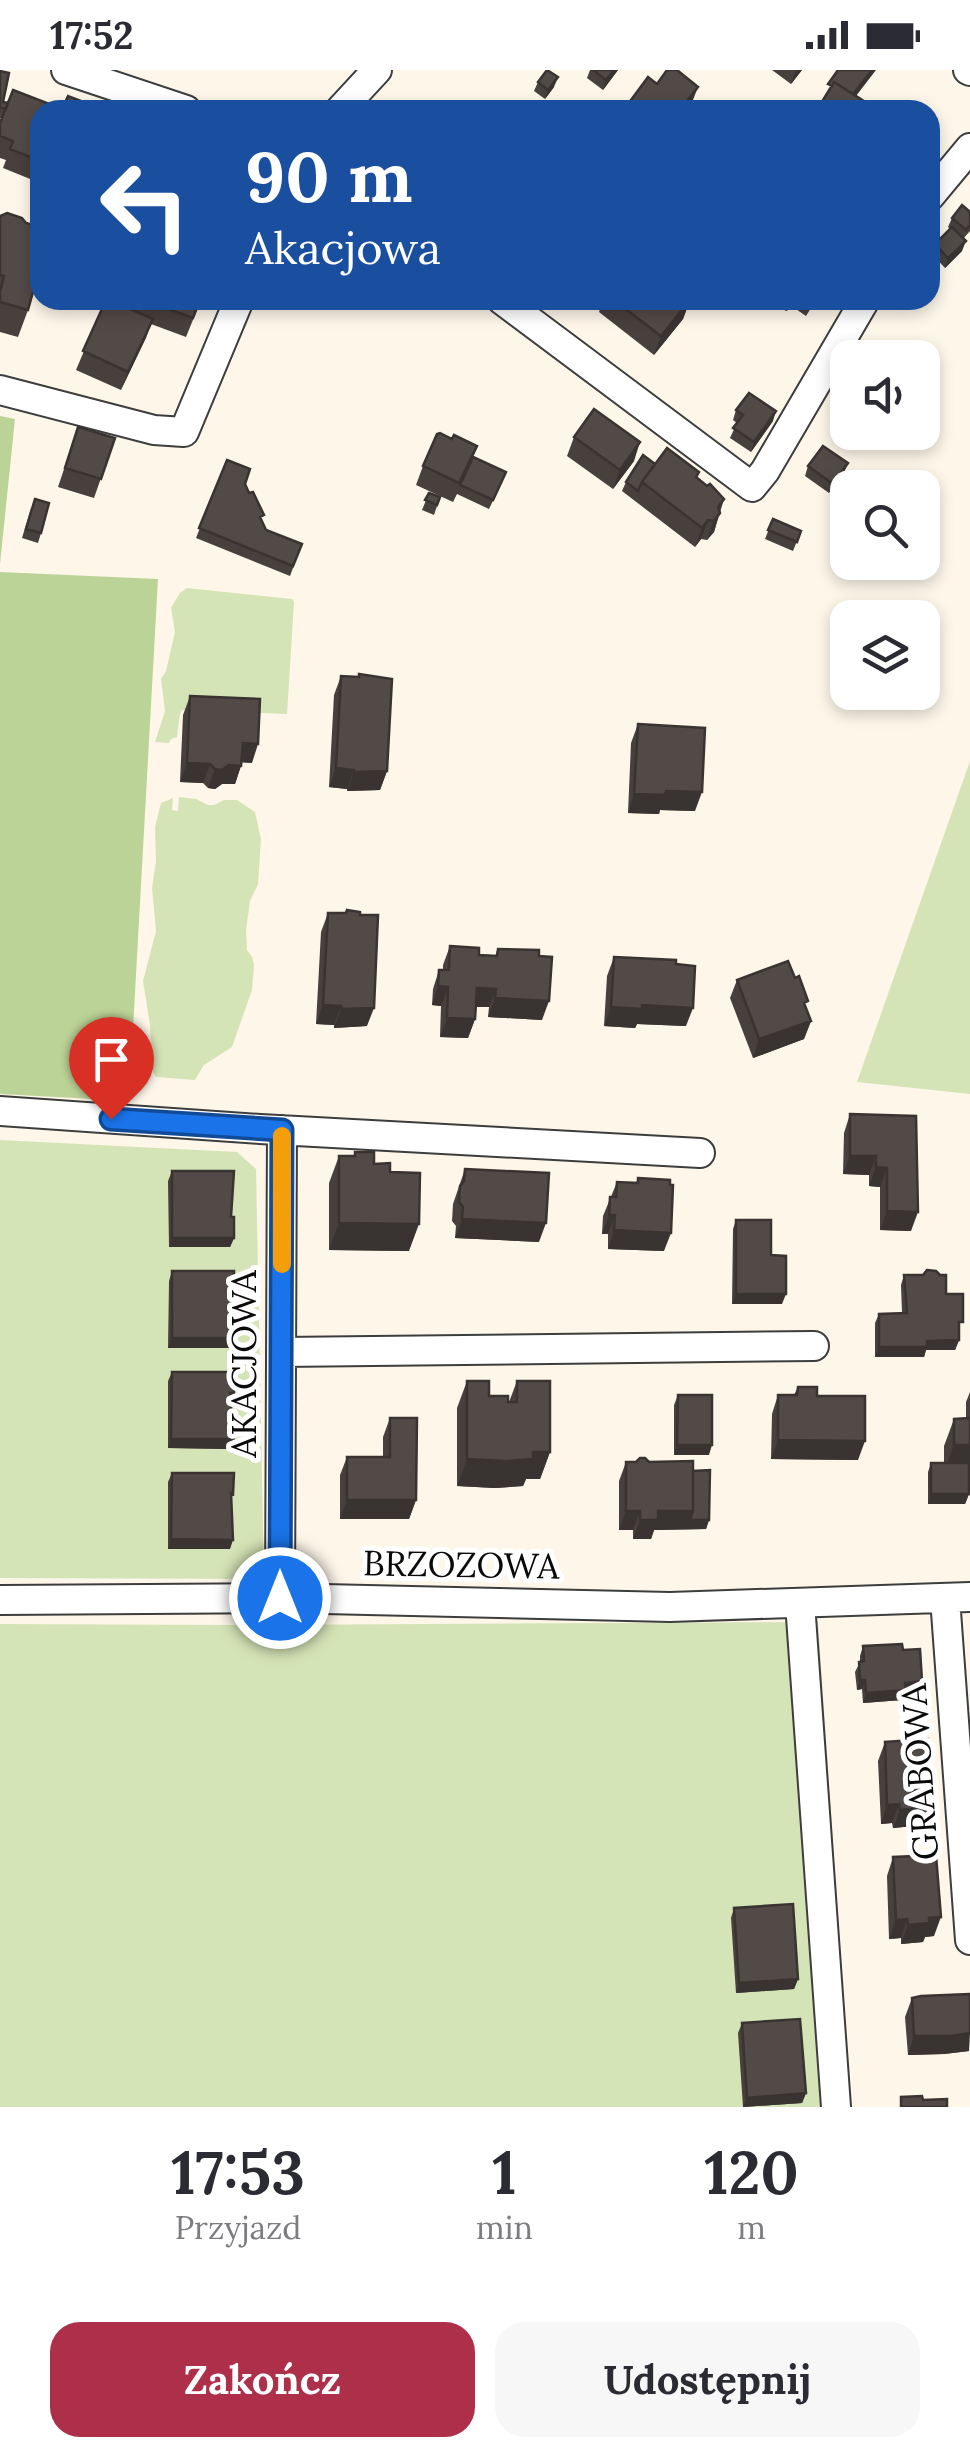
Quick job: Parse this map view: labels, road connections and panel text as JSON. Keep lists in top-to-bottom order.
{
  "streets": {
    "street": ["AKACJOWA", "BRZOZOWA", "GRABOWA"]
  },
  "crossings": [
    ["AKACJOWA", "BRZOZOWA"],
    ["BRZOZOWA", "GRABOWA"]
  ],
  "page": {
    "status": "17:52",
    "turn": ["90 m", "Akacjowa"],
    "eta": [
      "17:53",
      "Przyjazd",
      "1",
      "min",
      "120",
      "m"
    ],
    "buttons": ["Zakończ", "Udostępnij"]
  }
}
